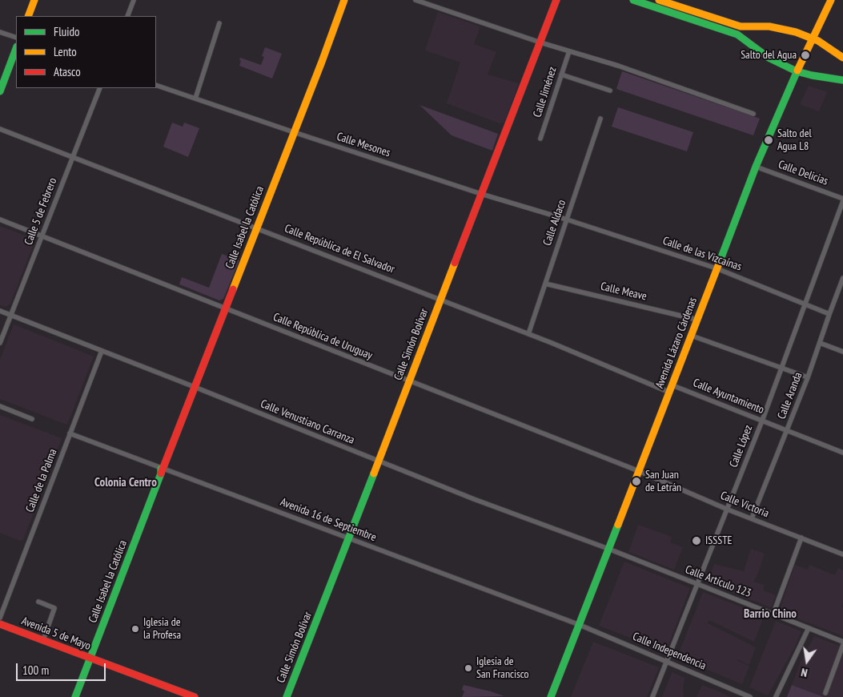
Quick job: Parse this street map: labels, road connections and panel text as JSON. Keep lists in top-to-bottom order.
{
  "streets": {
    "street": [
      "Calle Jiménez",
      "Calle Mesones",
      "Calle Delicias",
      "Calle 5 de Febrero",
      "Calle Aldaco",
      "Calle Isabel la Católica",
      "Calle República de El Salvador",
      "Calle de las Vizcaínas",
      "Calle Meave",
      "Calle República de Uruguay",
      "Avenida Lázaro Cárdenas",
      "Calle Simón Bolívar",
      "Calle Aranda",
      "Calle Ayuntamiento",
      "Calle Venustiano Carranza",
      "Calle López",
      "Calle de la Palma",
      "Calle Victoria",
      "Avenida 16 de Septiembre",
      "Calle Artículo 123",
      "Avenida 5 de Mayo",
      "Calle Independencia"
    ]
  },
  "crossings": [
    ["Calle Mesones", "Calle Aldaco"],
    ["Calle Mesones", "Calle Isabel la Católica"],
    ["Calle Mesones", "Calle de las Vizcaínas"],
    ["Calle Mesones", "Calle Simón Bolívar"],
    ["Calle Delicias", "Avenida Lázaro Cárdenas"],
    ["Calle Delicias", "Calle López"],
    ["Calle 5 de Febrero", "Calle República de El Salvador"],
    ["Calle 5 de Febrero", "Calle República de Uruguay"],
    ["Calle 5 de Febrero", "Calle Venustiano Carranza"],
    ["Calle Aldaco", "Calle República de El Salvador"],
    ["Calle Aldaco", "Calle de las Vizcaínas"],
    ["Calle Aldaco", "Calle Meave"],
    ["Calle Isabel la Católica", "Calle República de El Salvador"],
    ["Calle Isabel la Católica", "Calle República de Uruguay"],
    ["Calle Isabel la Católica", "Calle Venustiano Carranza"],
    ["Calle Isabel la Católica", "Avenida 16 de Septiembre"],
    ["Calle Isabel la Católica", "Avenida 5 de Mayo"],
    ["Calle República de El Salvador", "Avenida Lázaro Cárdenas"],
    ["Calle República de El Salvador", "Calle Simón Bolívar"],
    ["Calle de las Vizcaínas", "Avenida Lázaro Cárdenas"],
    ["Calle de las Vizcaínas", "Calle Aranda"],
    ["Calle de las Vizcaínas", "Calle López"],
    ["Calle Meave", "Avenida Lázaro Cárdenas"],
    ["Calle República de Uruguay", "Avenida Lázaro Cárdenas"],
    ["Calle República de Uruguay", "Calle Simón Bolívar"],
    ["Calle República de Uruguay", "Calle Victoria"],
    ["Avenida Lázaro Cárdenas", "Calle Ayuntamiento"],
    ["Avenida Lázaro Cárdenas", "Calle Venustiano Carranza"],
    ["Avenida Lázaro Cárdenas", "Calle Victoria"],
    ["Avenida Lázaro Cárdenas", "Avenida 16 de Septiembre"],
    ["Avenida Lázaro Cárdenas", "Calle Artículo 123"],
    ["Avenida Lázaro Cárdenas", "Calle Independencia"],
    ["Calle Simón Bolívar", "Calle Venustiano Carranza"],
    ["Calle Simón Bolívar", "Avenida 16 de Septiembre"],
    ["Calle Aranda", "Calle Ayuntamiento"],
    ["Calle Aranda", "Calle Victoria"],
    ["Calle Ayuntamiento", "Calle López"],
    ["Calle Venustiano Carranza", "Calle de la Palma"],
    ["Calle Venustiano Carranza", "Calle Artículo 123"],
    ["Calle López", "Calle Victoria"],
    ["Calle López", "Calle Artículo 123"],
    ["Calle López", "Calle Independencia"],
    ["Calle de la Palma", "Avenida 16 de Septiembre"],
    ["Avenida 16 de Septiembre", "Calle Independencia"]
  ],
  "districts": ["Colonia Centro", "Barrio Chino"],
  "places": [
    "Salto del Agua",
    "Salto del Agua L8",
    "San Juan de Letrán",
    "ISSSTE",
    "Iglesia de la Profesa",
    "Iglesia de San Francisco"
  ],
  "legend": ["Fluido", "Lento", "Atasco"],
  "scale_bar": "100 m",
  "north": "bottom"
}
